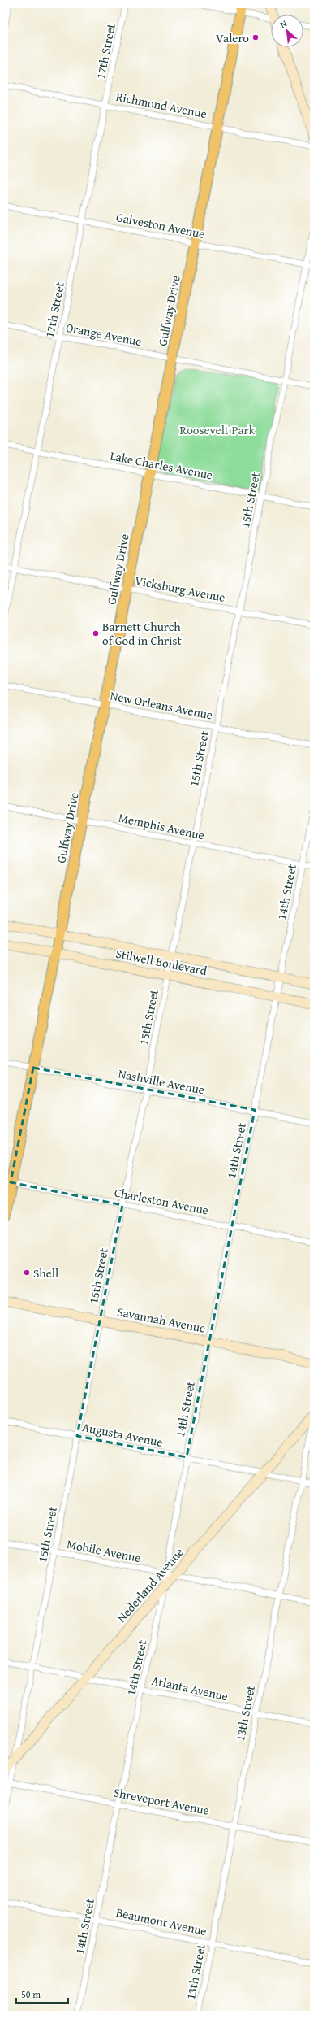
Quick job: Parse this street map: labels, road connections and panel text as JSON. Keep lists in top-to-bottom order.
{
  "streets": {
    "main road": ["Gulfway Drive"],
    "street": [
      "17th Street",
      "Richmond Avenue",
      "Galveston Avenue",
      "Orange Avenue",
      "Lake Charles Avenue",
      "15th Street",
      "Vicksburg Avenue",
      "New Orleans Avenue",
      "Memphis Avenue",
      "14th Street",
      "Stilwell Boulevard",
      "Nashville Avenue",
      "Charleston Avenue",
      "Savannah Avenue",
      "Augusta Avenue",
      "Mobile Avenue",
      "Nederland Avenue",
      "Atlanta Avenue",
      "13th Street",
      "Shreveport Avenue",
      "Beaumont Avenue"
    ]
  },
  "crossings": [
    ["17th Street", "Richmond Avenue"],
    ["17th Street", "Galveston Avenue"],
    ["17th Street", "Orange Avenue"],
    ["17th Street", "Lake Charles Avenue"],
    ["17th Street", "Vicksburg Avenue"],
    ["Richmond Avenue", "Gulfway Drive"],
    ["Galveston Avenue", "Gulfway Drive"],
    ["Galveston Avenue", "15th Street"],
    ["Gulfway Drive", "Orange Avenue"],
    ["Gulfway Drive", "Lake Charles Avenue"],
    ["Gulfway Drive", "Vicksburg Avenue"],
    ["Gulfway Drive", "New Orleans Avenue"],
    ["Gulfway Drive", "Memphis Avenue"],
    ["Gulfway Drive", "Stilwell Boulevard"],
    ["Gulfway Drive", "Nashville Avenue"],
    ["Gulfway Drive", "Charleston Avenue"],
    ["Orange Avenue", "15th Street"],
    ["Lake Charles Avenue", "15th Street"],
    ["15th Street", "Vicksburg Avenue"],
    ["15th Street", "New Orleans Avenue"],
    ["15th Street", "Memphis Avenue"],
    ["15th Street", "Stilwell Boulevard"],
    ["15th Street", "Nashville Avenue"],
    ["15th Street", "Charleston Avenue"],
    ["15th Street", "Savannah Avenue"],
    ["15th Street", "Augusta Avenue"],
    ["15th Street", "Mobile Avenue"],
    ["15th Street", "Nederland Avenue"],
    ["15th Street", "Atlanta Avenue"],
    ["15th Street", "Shreveport Avenue"],
    ["Memphis Avenue", "14th Street"],
    ["14th Street", "Stilwell Boulevard"],
    ["14th Street", "Nashville Avenue"],
    ["14th Street", "Charleston Avenue"],
    ["14th Street", "Savannah Avenue"],
    ["14th Street", "Augusta Avenue"],
    ["14th Street", "Mobile Avenue"],
    ["14th Street", "Nederland Avenue"],
    ["14th Street", "Atlanta Avenue"],
    ["14th Street", "Shreveport Avenue"],
    ["14th Street", "Beaumont Avenue"],
    ["Augusta Avenue", "Nederland Avenue"],
    ["Augusta Avenue", "13th Street"],
    ["Mobile Avenue", "Nederland Avenue"],
    ["Mobile Avenue", "13th Street"],
    ["Nederland Avenue", "Atlanta Avenue"],
    ["Nederland Avenue", "13th Street"],
    ["Atlanta Avenue", "13th Street"],
    ["13th Street", "Shreveport Avenue"],
    ["13th Street", "Beaumont Avenue"]
  ],
  "parks": ["Roosevelt Park"],
  "places": ["Valero", "Barnett Church of God in Christ", "Shell"],
  "scale_bar": "50 m",
  "north": "top left"
}
